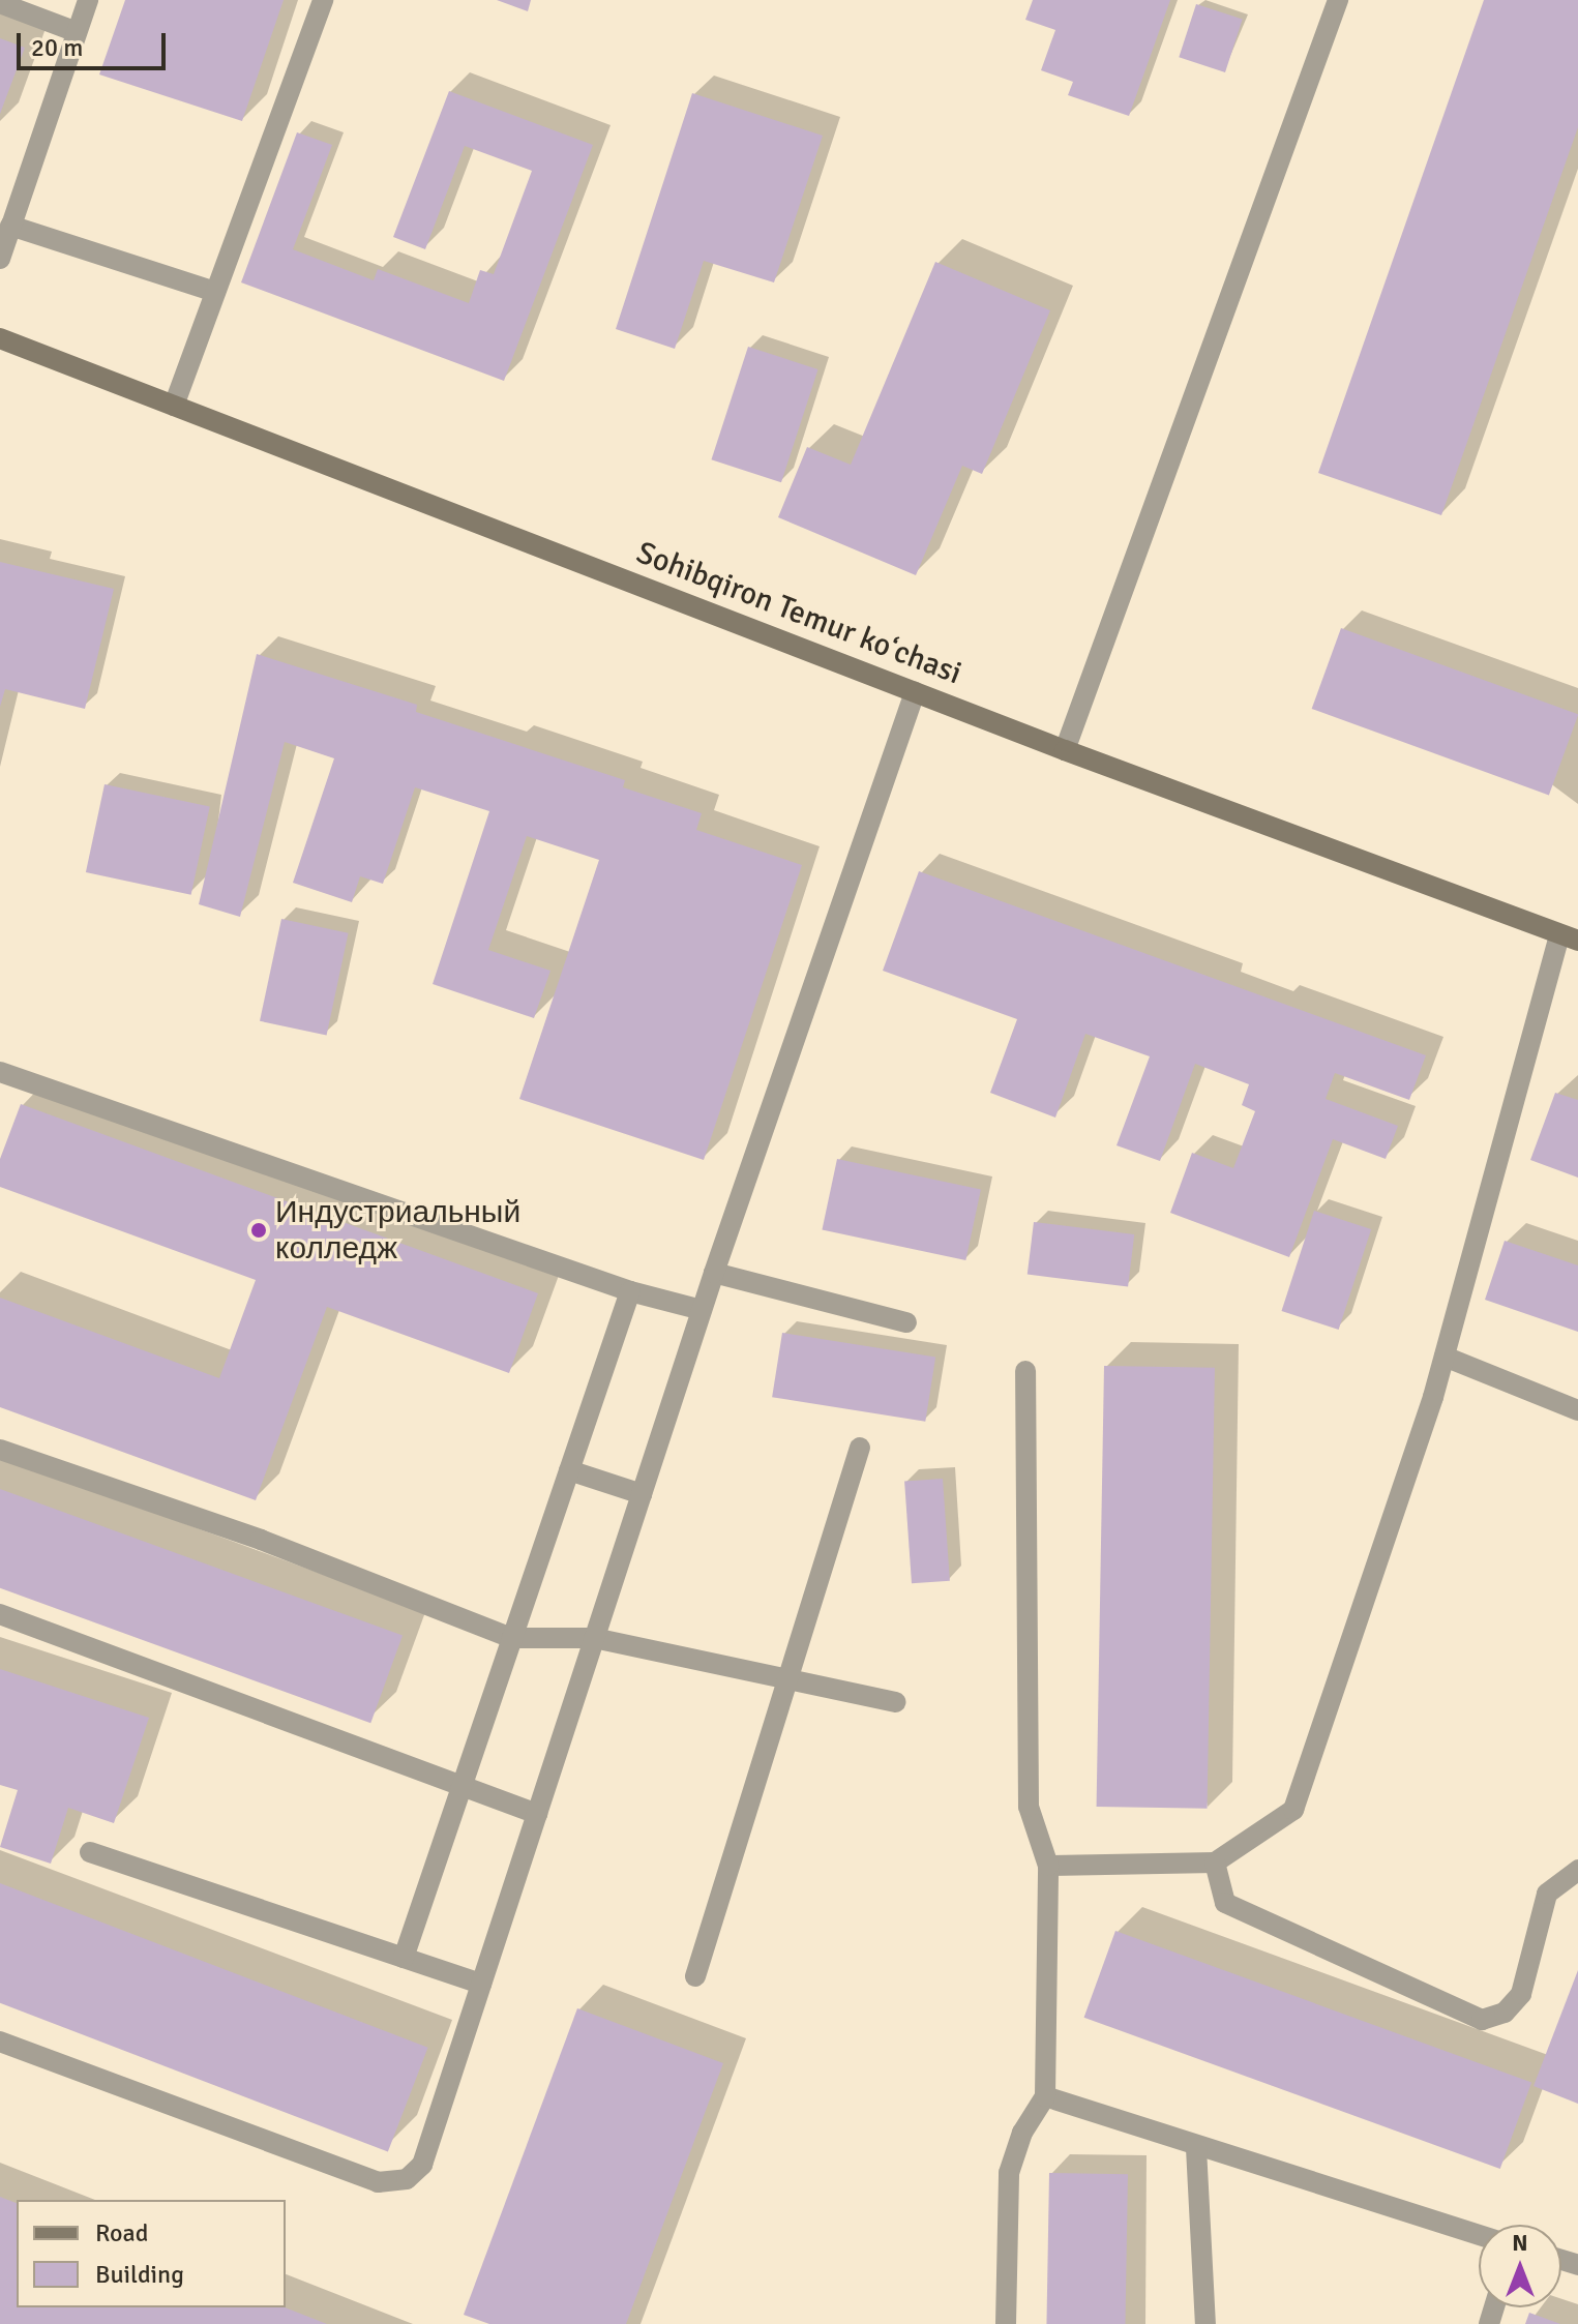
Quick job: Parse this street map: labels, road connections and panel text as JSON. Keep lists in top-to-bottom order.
{
  "streets": {
    "main road": ["Sohibqiron Temur koʻchasi"]
  },
  "places": ["Индустриальный колледж"],
  "legend": ["Road", "Building"],
  "scale_bar": "20 m",
  "north": "top"
}
